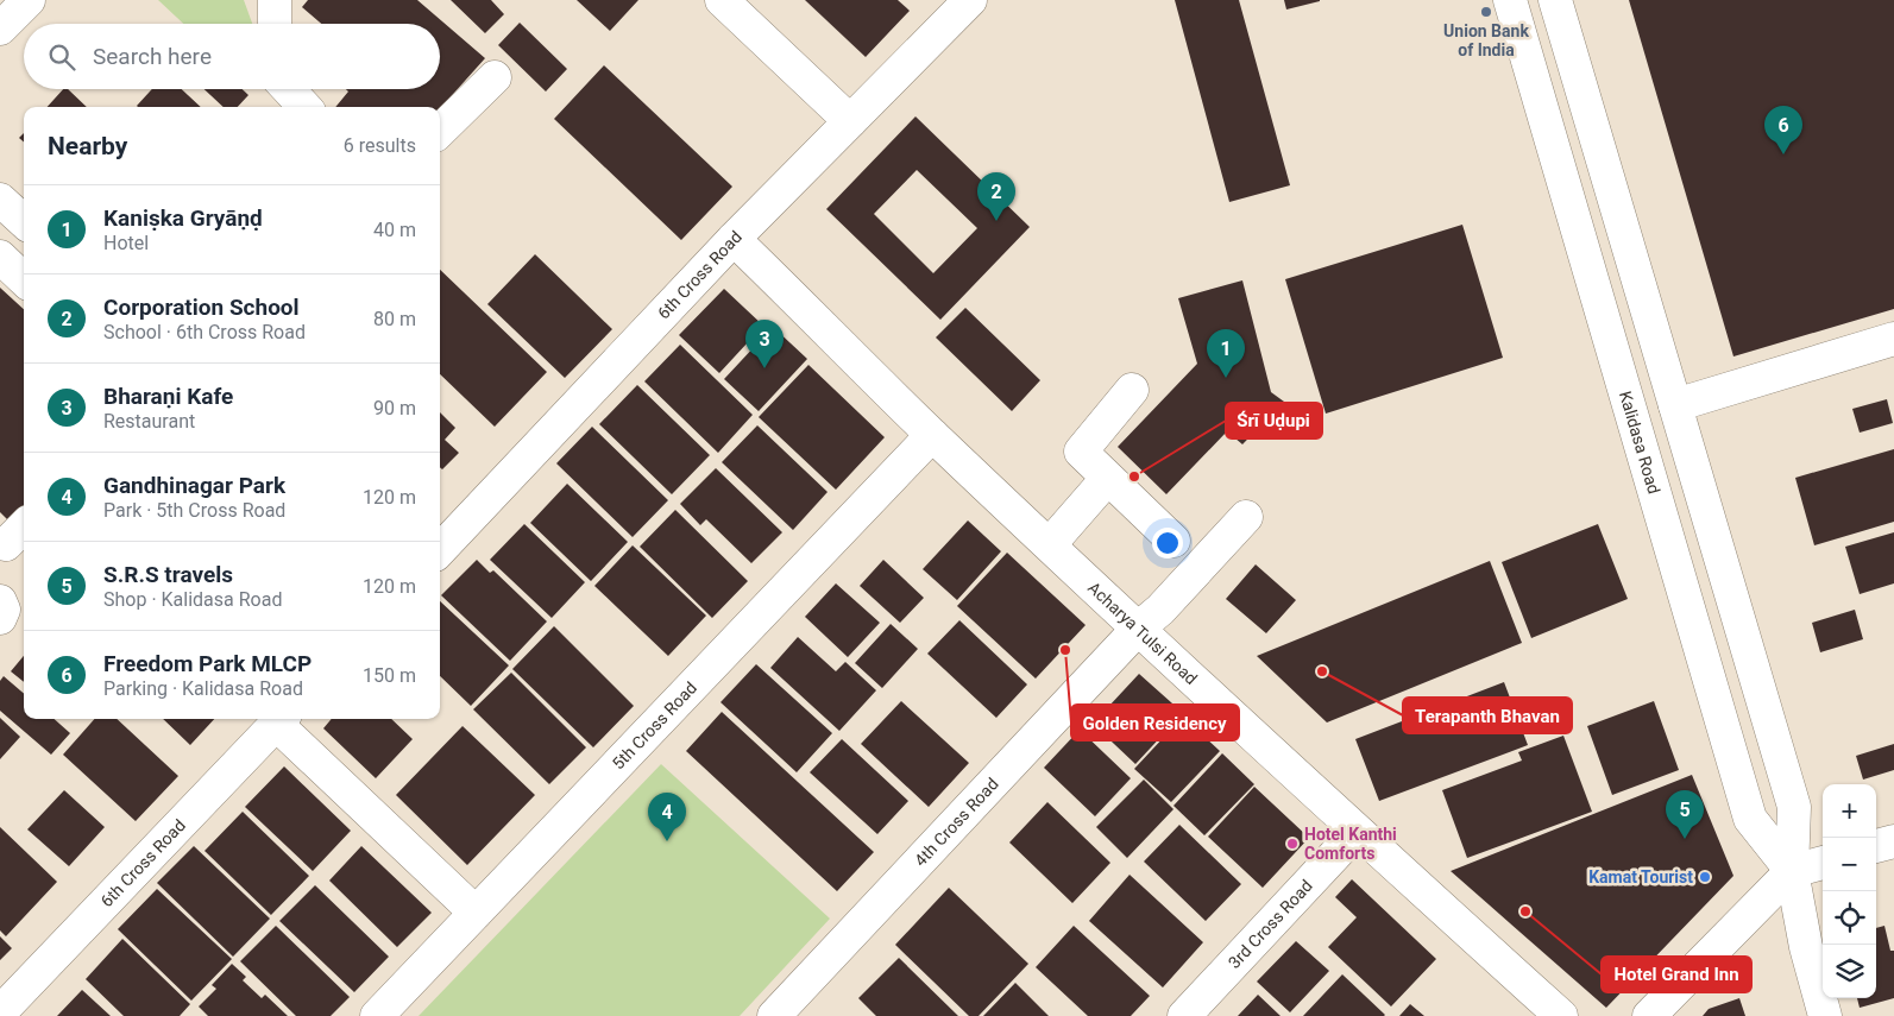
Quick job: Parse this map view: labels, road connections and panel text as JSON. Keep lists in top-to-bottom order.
{
  "streets": {
    "street": [
      "6th Cross Road",
      "Kalidasa Road",
      "Acharya Tulsi Road",
      "5th Cross Road",
      "4th Cross Road",
      "3rd Cross Road"
    ]
  },
  "crossings": [
    ["6th Cross Road", "Acharya Tulsi Road"],
    ["Acharya Tulsi Road", "5th Cross Road"],
    ["Acharya Tulsi Road", "4th Cross Road"],
    ["Acharya Tulsi Road", "3rd Cross Road"]
  ],
  "places": [
    "Union Bank of India",
    "Śrī Uḍupi",
    "Golden Residency",
    "Terapanth Bhavan",
    "Hotel Kanthi Comforts",
    "Kamat Tourist",
    "Hotel Grand Inn"
  ],
  "page": {
    "search": "Search here",
    "pins": [
      "6",
      "2",
      "3",
      "1",
      "5",
      "4"
    ],
    "heading": ["Nearby", "6 results"],
    "list": [
      {
        "mark": "1",
        "name": "Kaniṣka Gryāṇḍ",
        "note": "Hotel",
        "value": "40 m"
      },
      {
        "mark": "2",
        "name": "Corporation School",
        "note": "School · 6th Cross Road",
        "value": "80 m"
      },
      {
        "mark": "3",
        "name": "Bharaṇi Kafe",
        "note": "Restaurant",
        "value": "90 m"
      },
      {
        "mark": "4",
        "name": "Gandhinagar Park",
        "note": "Park · 5th Cross Road",
        "value": "120 m"
      },
      {
        "mark": "5",
        "name": "S.R.S travels",
        "note": "Shop · Kalidasa Road",
        "value": "120 m"
      },
      {
        "mark": "6",
        "name": "Freedom Park MLCP",
        "note": "Parking · Kalidasa Road",
        "value": "150 m"
      }
    ],
    "map_buttons": ["+", "−"]
  }
}
